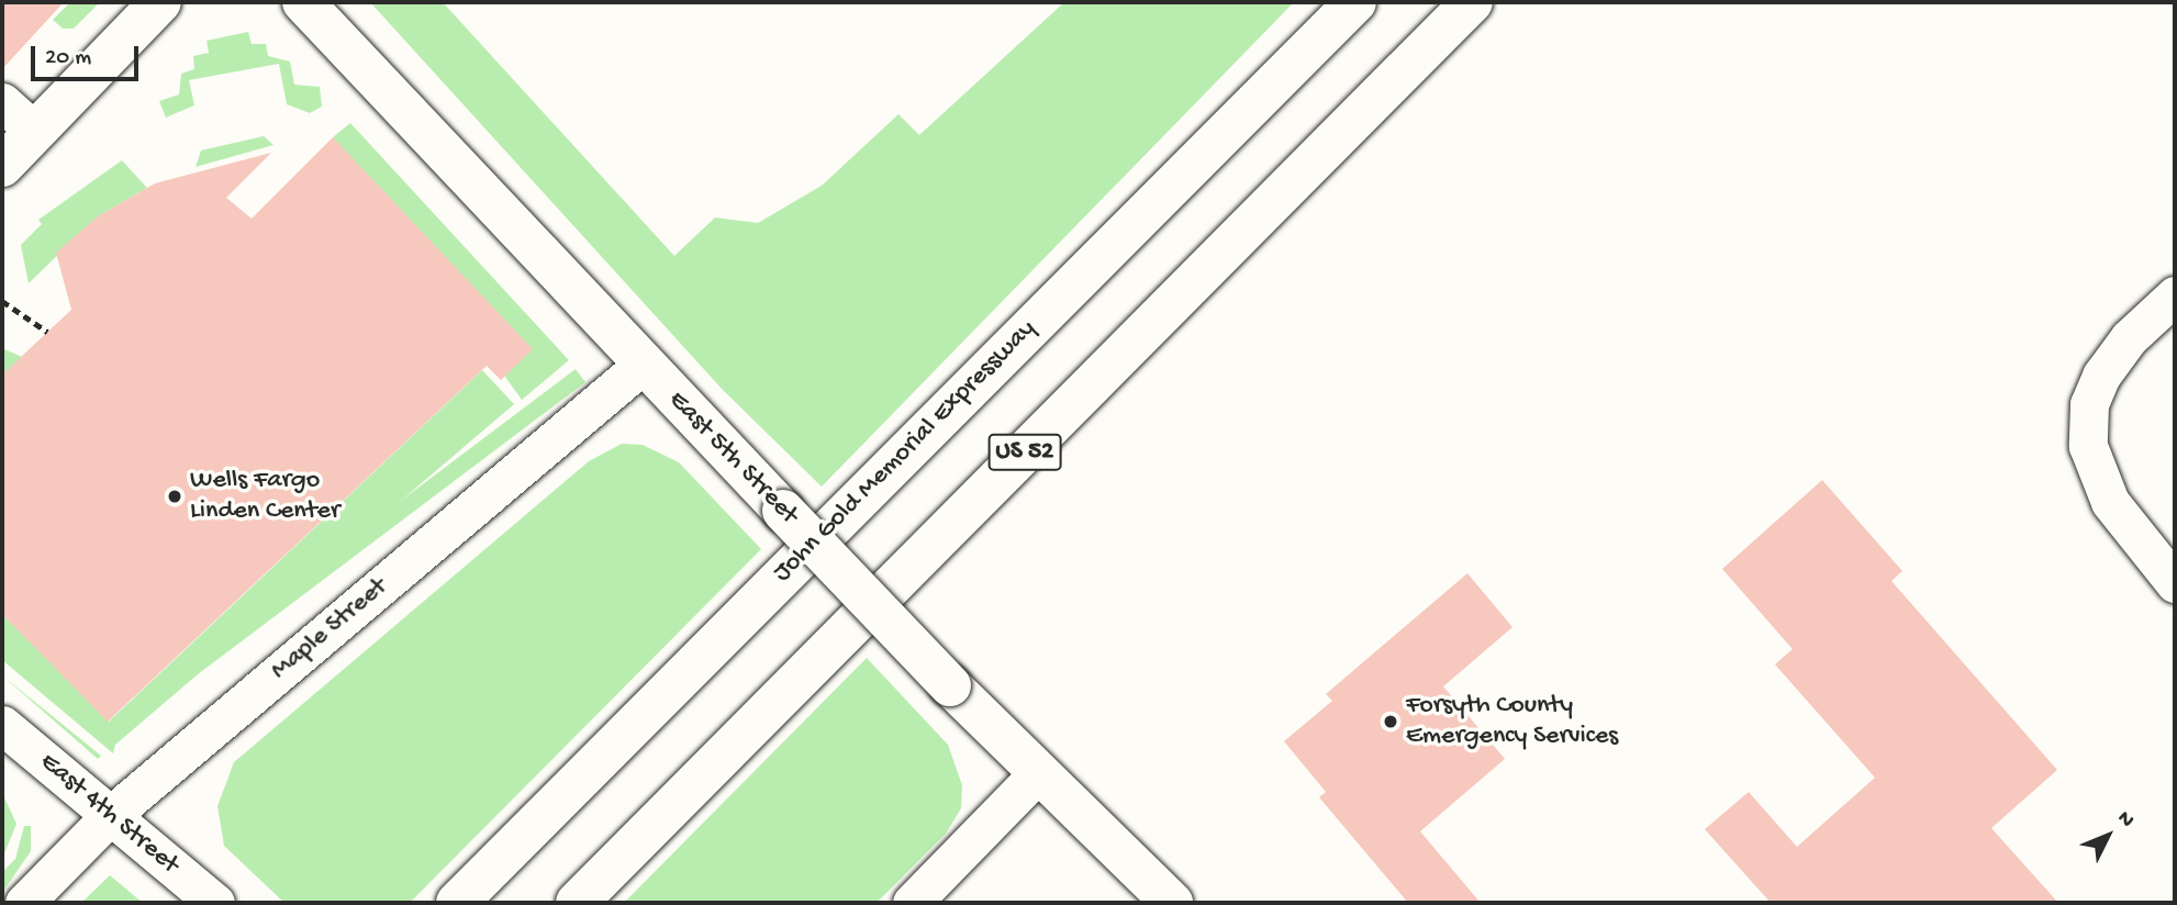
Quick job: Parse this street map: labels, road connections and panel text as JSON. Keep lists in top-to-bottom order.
{
  "streets": {
    "main road": ["John Gold Memorial Expressway", "US 52", "East 5th Street"],
    "street": ["Maple Street", "East 4th Street"]
  },
  "crossings": [
    ["East 5th Street", "Maple Street"],
    ["Maple Street", "East 4th Street"]
  ],
  "places": ["Wells Fargo Linden Center", "Forsyth County Emergency Services"],
  "scale_bar": "20 m",
  "north": "top right"
}
